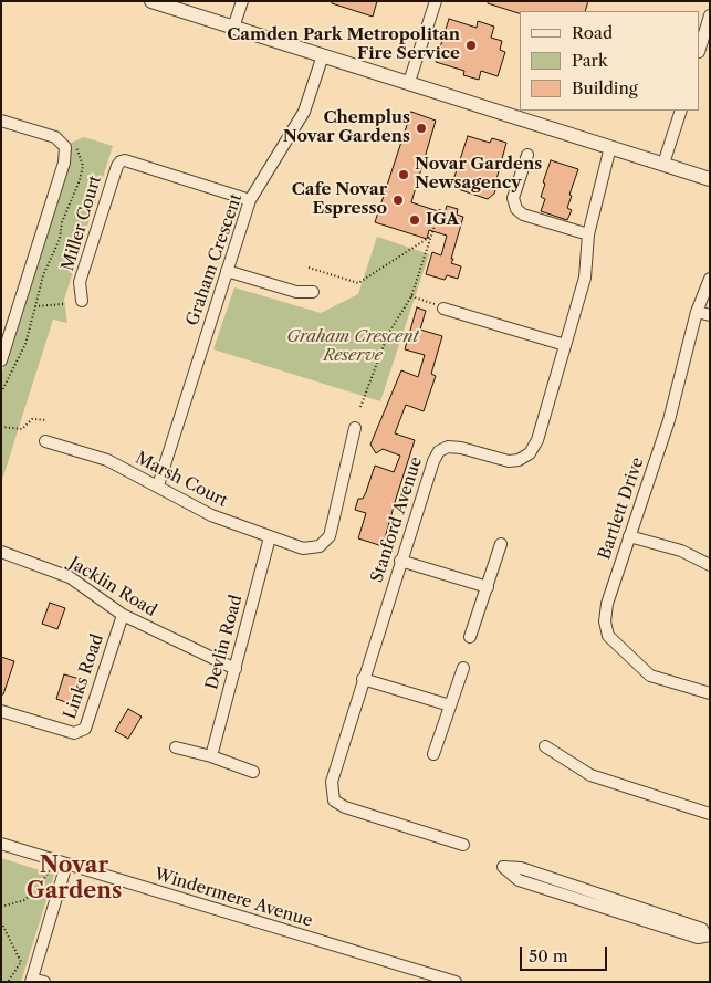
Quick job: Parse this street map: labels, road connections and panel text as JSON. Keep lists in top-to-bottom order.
{
  "streets": {
    "street": [
      "Miller Court",
      "Graham Crescent",
      "Marsh Court",
      "Bartlett Drive",
      "Stanford Avenue",
      "Jacklin Road",
      "Devlin Road",
      "Links Road",
      "Windermere Avenue"
    ]
  },
  "crossings": [
    ["Miller Court", "Graham Crescent"],
    ["Graham Crescent", "Marsh Court"],
    ["Marsh Court", "Devlin Road"],
    ["Jacklin Road", "Devlin Road"],
    ["Jacklin Road", "Links Road"]
  ],
  "districts": ["Novar Gardens"],
  "parks": ["Graham Crescent Reserve"],
  "places": [
    "Camden Park Metropolitan Fire Service",
    "Chemplus Novar Gardens",
    "Novar Gardens Newsagency",
    "Cafe Novar Espresso",
    "IGA"
  ],
  "legend": ["Road", "Park", "Building"],
  "scale_bar": "50 m"
}
